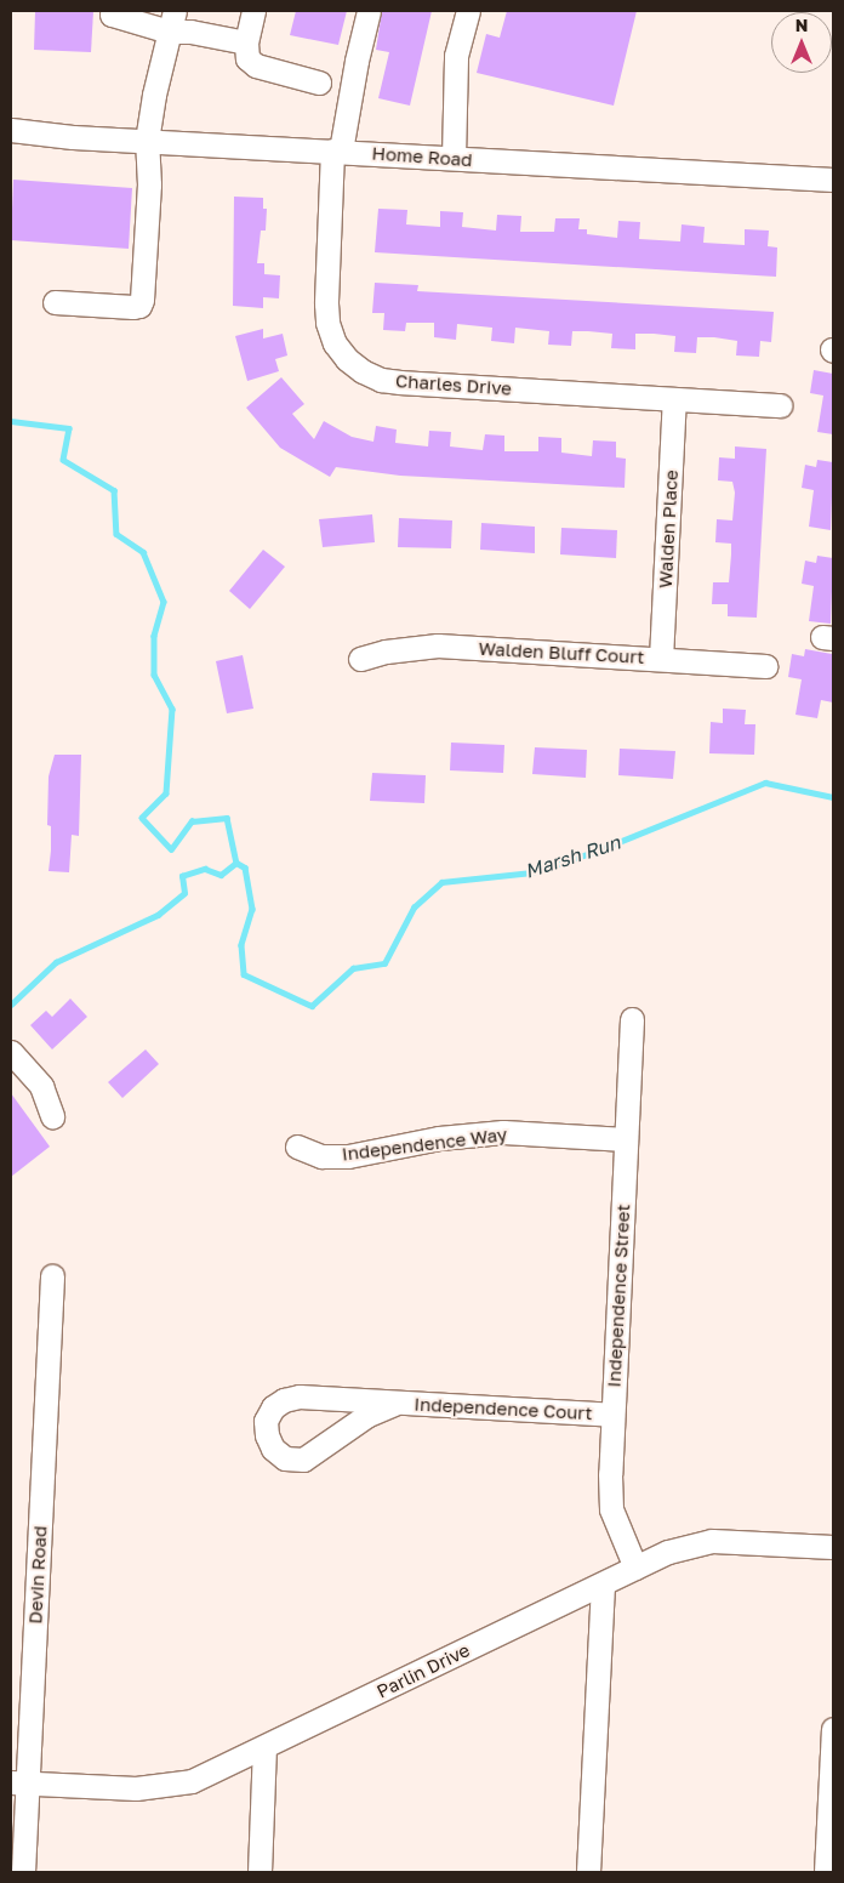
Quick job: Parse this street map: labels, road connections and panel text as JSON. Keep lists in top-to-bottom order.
{
  "streets": {
    "street": [
      "Home Road",
      "Charles Drive",
      "Walden Place",
      "Walden Bluff Court",
      "Independence Way",
      "Independence Street",
      "Independence Court",
      "Devin Road",
      "Parlin Drive"
    ]
  },
  "crossings": [
    ["Home Road", "Charles Drive"],
    ["Charles Drive", "Walden Place"],
    ["Walden Place", "Walden Bluff Court"],
    ["Independence Way", "Independence Street"],
    ["Independence Street", "Independence Court"],
    ["Independence Street", "Parlin Drive"],
    ["Devin Road", "Parlin Drive"]
  ],
  "water": ["Marsh Run"],
  "north": "top"
}
